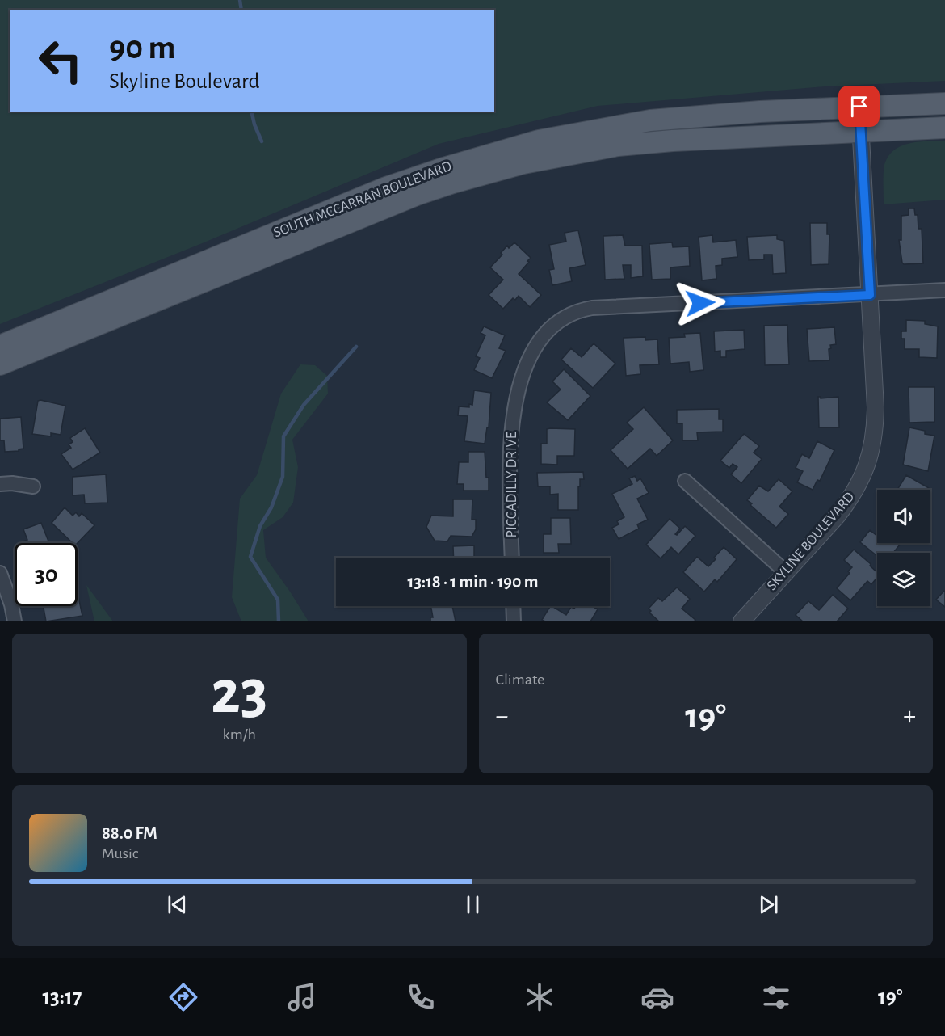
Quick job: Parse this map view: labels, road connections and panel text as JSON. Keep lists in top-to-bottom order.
{
  "streets": {
    "main road": ["SOUTH MCCARRAN BOULEVARD"],
    "street": ["PICCADILLY DRIVE", "SKYLINE BOULEVARD"]
  },
  "crossings": [
    ["SOUTH MCCARRAN BOULEVARD", "SKYLINE BOULEVARD"],
    ["PICCADILLY DRIVE", "SKYLINE BOULEVARD"]
  ],
  "page": {
    "turn": ["90 m", "Skyline Boulevard"],
    "limit": "30",
    "trip": "13:18 · 1 min · 190 m",
    "tile": [
      ["23", "km/h"],
      "Climate"
    ],
    "heat": ["−", "19°", "+"],
    "song": ["88.0 FM", "Music"],
    "tabs": ["13:17", "19°"]
  }
}
